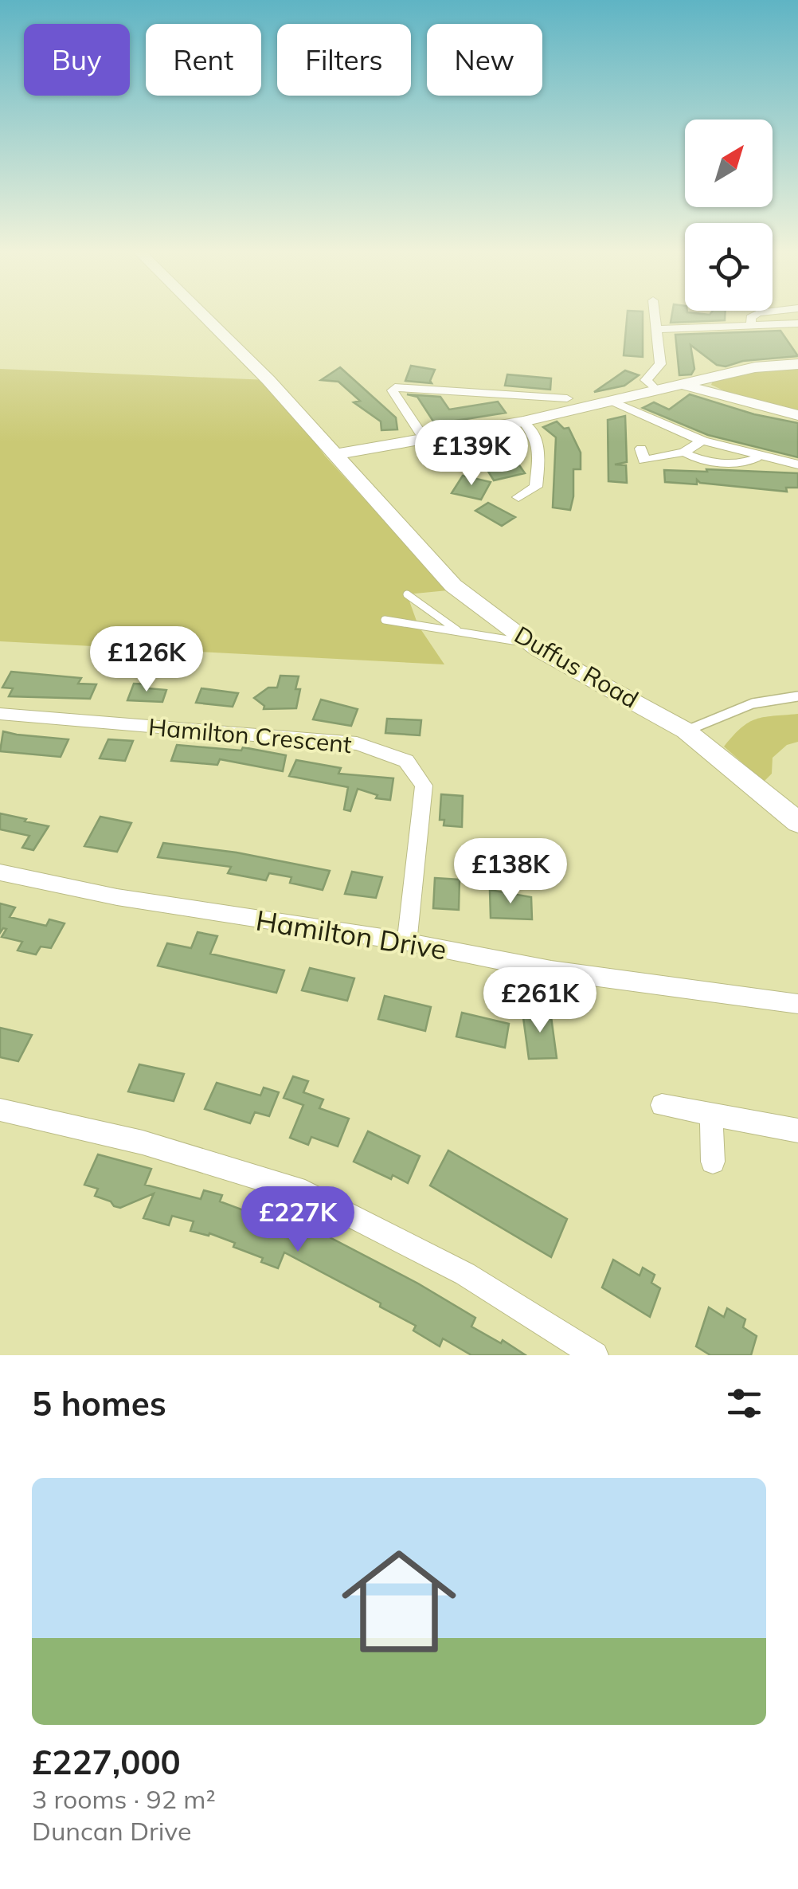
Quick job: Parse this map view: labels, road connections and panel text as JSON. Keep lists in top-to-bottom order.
{
  "streets": {
    "main road": ["Duffus Road"],
    "street": ["Hamilton Crescent", "Hamilton Drive"]
  },
  "crossings": [
    ["Hamilton Crescent", "Hamilton Drive"]
  ],
  "north": "top right",
  "page": {
    "chip": [
      "Buy",
      "Rent",
      "Filters",
      "New"
    ],
    "price": [
      "£139K",
      "£126K",
      "£138K",
      "£261K",
      "£227K"
    ],
    "heading": "5 homes",
    "list": [
      {
        "name": "£227,000",
        "note": "3 rooms · 92 m² · Duncan Drive"
      }
    ]
  }
}
